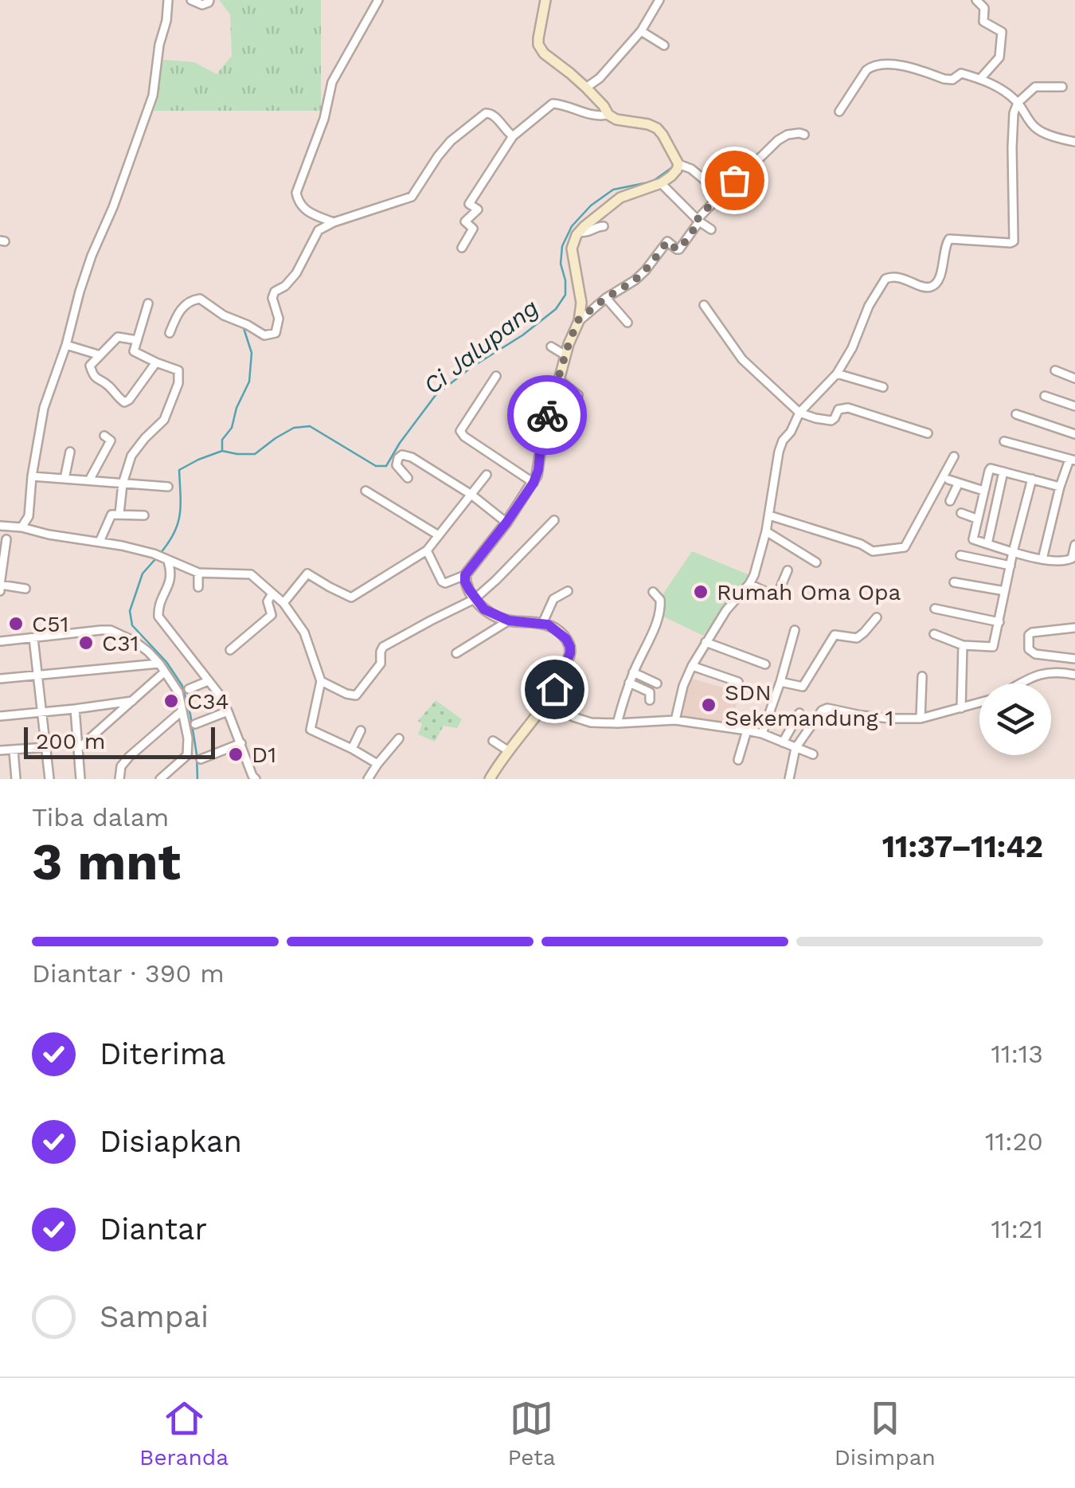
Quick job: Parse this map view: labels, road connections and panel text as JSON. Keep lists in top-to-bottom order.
{
  "water": ["Ci Jalupang"],
  "places": [
    "Rumah Oma Opa",
    "C51",
    "C31",
    "C34",
    "SDN Sekemandung 1",
    "D1"
  ],
  "scale_bar": "200 m",
  "page": {
    "scale": "200 m",
    "heading": ["3 mnt", "Tiba dalam", "11:37–11:42"],
    "bar": "Diantar · 390 m",
    "list": [
      ["Diterima", "11:13"],
      ["Disiapkan", "11:20"],
      ["Diantar", "11:21"],
      "Sampai"
    ],
    "tabs": ["Beranda", "Peta", "Disimpan"]
  }
}
